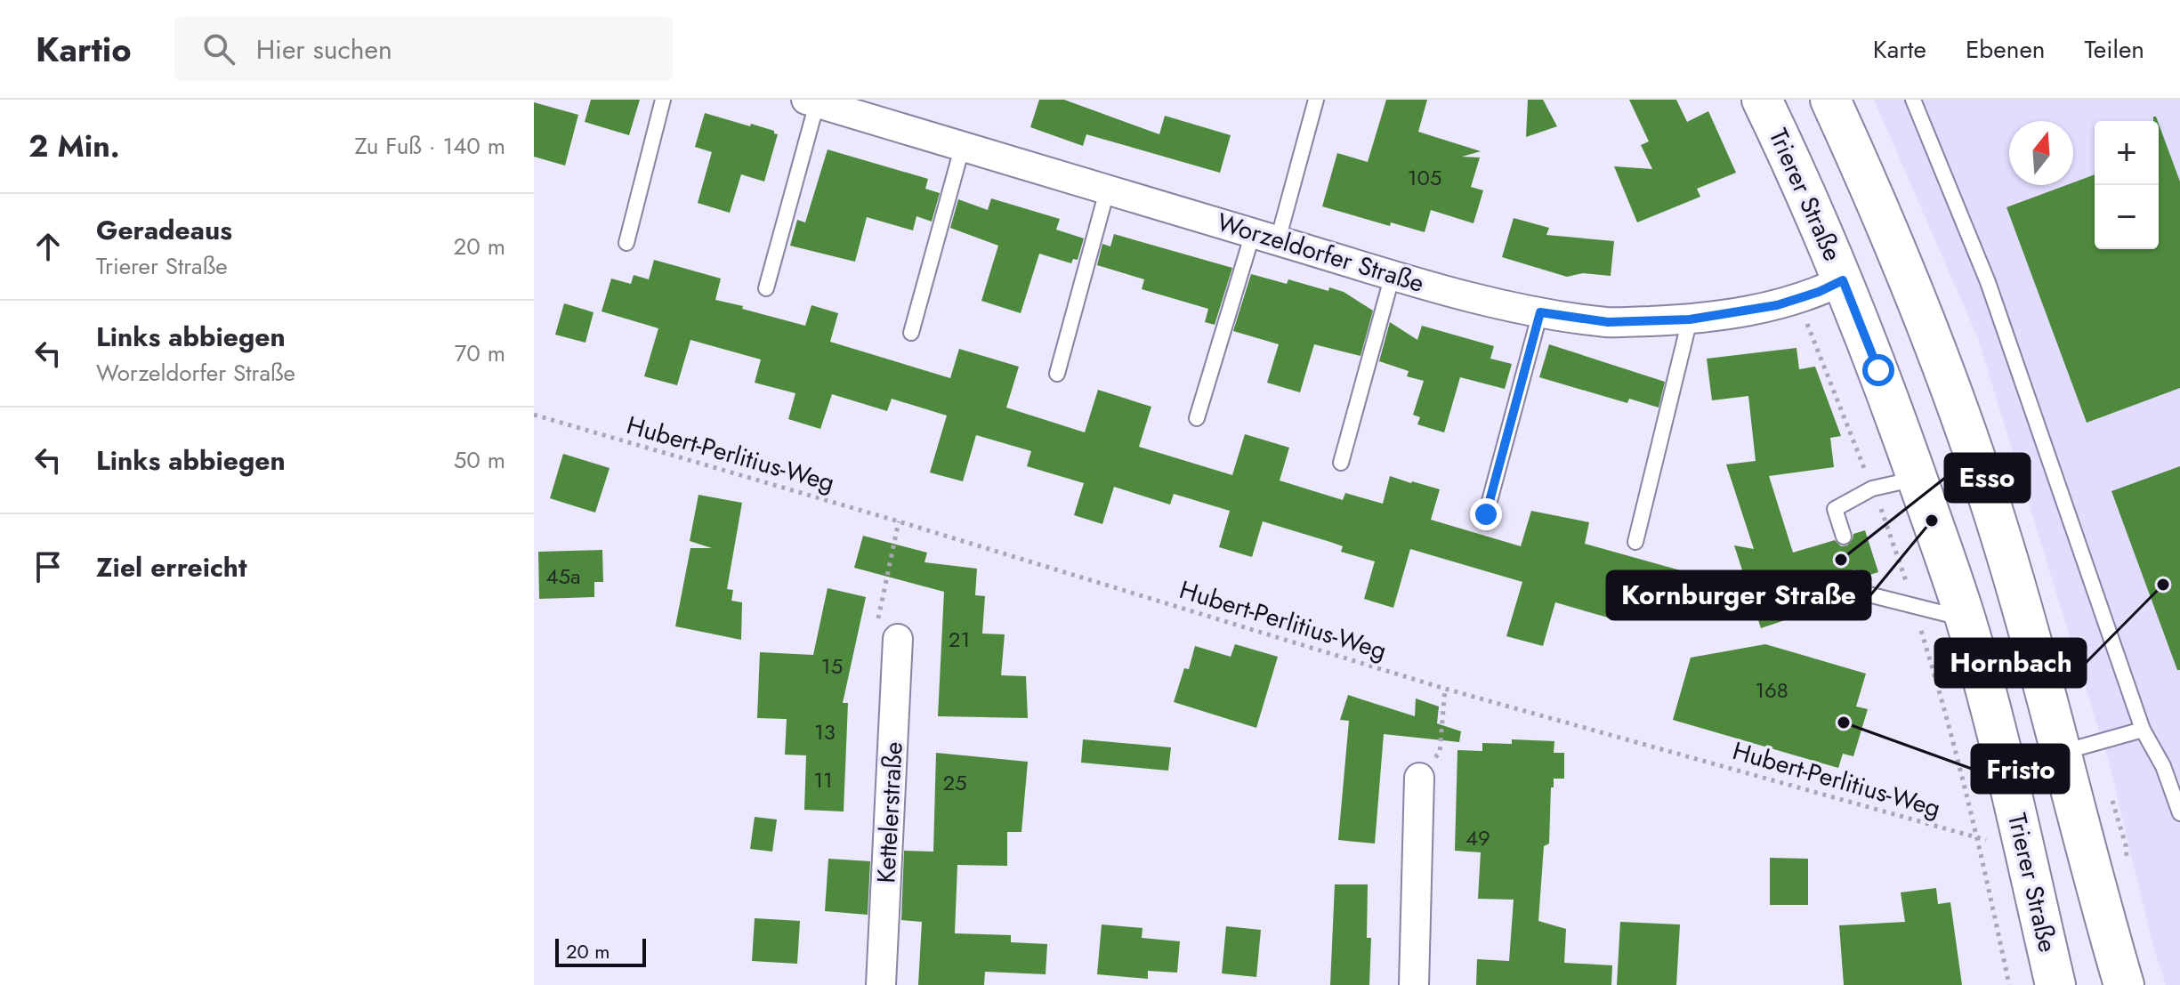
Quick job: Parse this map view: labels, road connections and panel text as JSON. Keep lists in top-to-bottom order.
{
  "streets": {
    "main road": ["Trierer Straße"],
    "street": ["Worzeldorfer Straße", "Kettelerstraße"],
    "path": ["Hubert-Perlitius-Weg"]
  },
  "crossings": [
    ["Trierer Straße", "Worzeldorfer Straße"],
    ["Trierer Straße", "Hubert-Perlitius-Weg"]
  ],
  "places": [
    "Kornburger Straße",
    "Esso",
    "Hornbach",
    "Fristo"
  ],
  "house_numbers": [
    "105",
    "45a",
    "21",
    "15",
    "168",
    "13",
    "11",
    "25",
    "49"
  ],
  "scale_bar": "20 m",
  "north": "top",
  "page": {
    "header": "Kartio",
    "search": "Hier suchen",
    "nav": ["Karte", "Ebenen", "Teilen"],
    "heading": ["2 Min.", "Zu Fuß · 140 m"],
    "map_buttons": ["+", "−"],
    "list": [
      ["Geradeaus", "Trierer Straße", "20 m"],
      ["Links abbiegen", "Worzeldorfer Straße", "70 m"],
      ["Links abbiegen", "50 m"],
      "Ziel erreicht"
    ],
    "scale": "20 m"
  }
}
